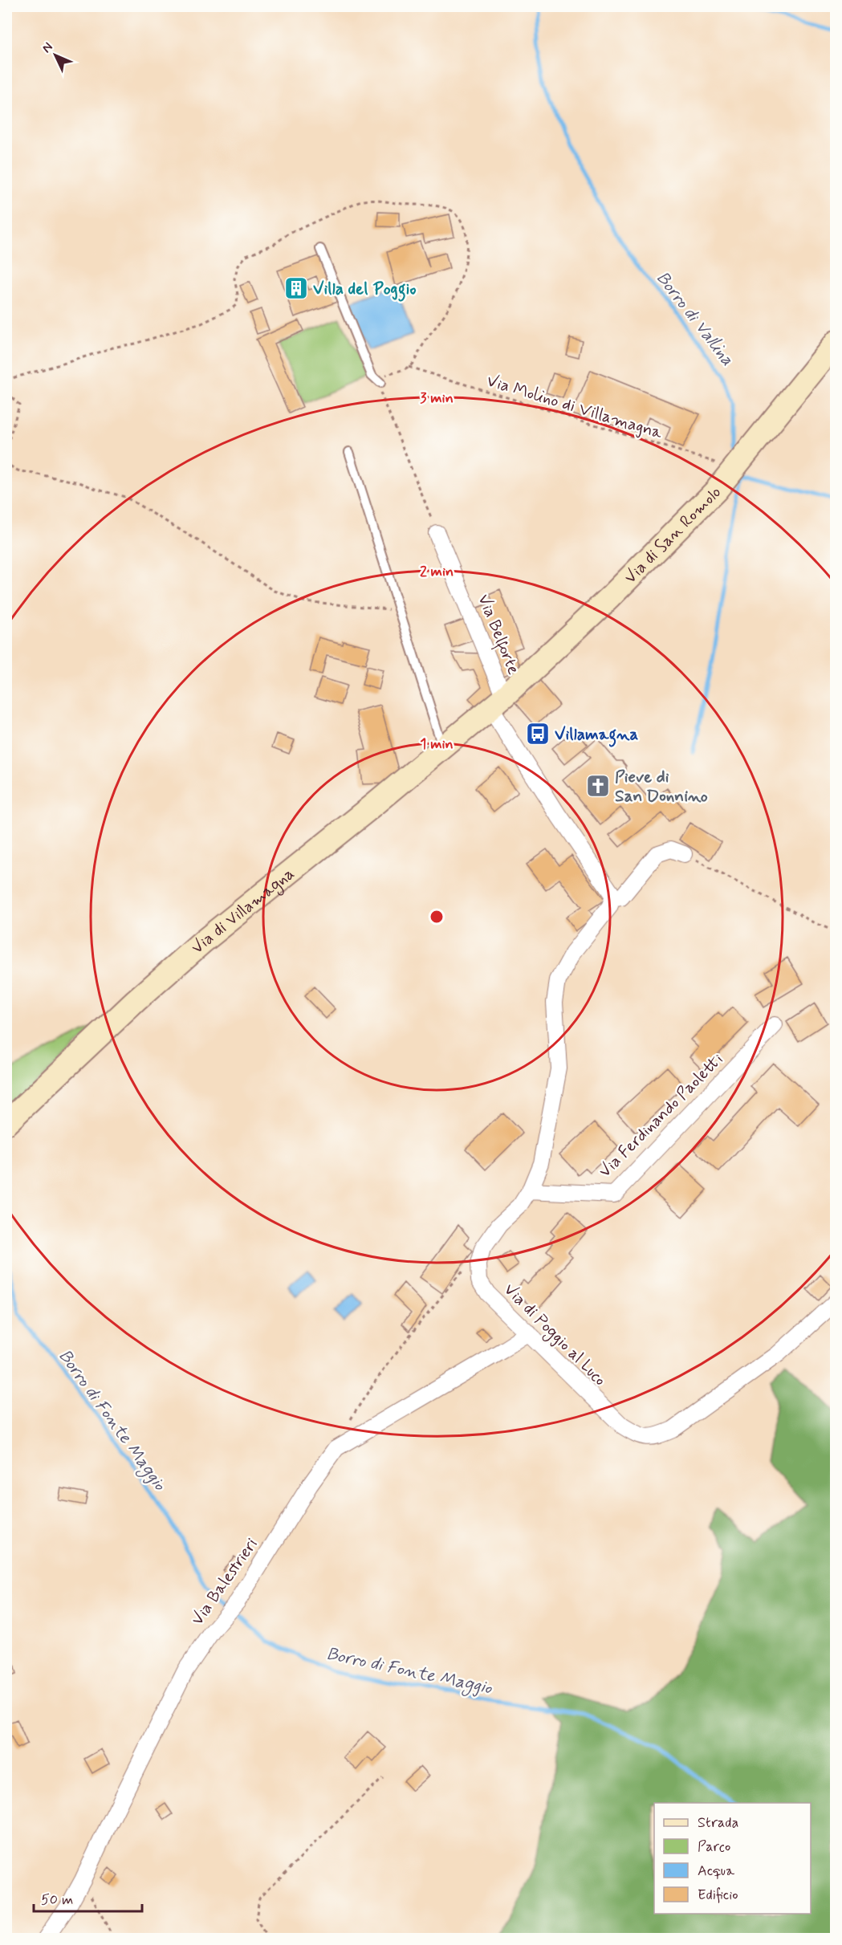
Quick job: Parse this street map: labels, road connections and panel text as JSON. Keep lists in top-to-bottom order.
{
  "streets": {
    "street": [
      "Via di San Romolo",
      "Via Belforte",
      "Via di Villamagna",
      "Via Ferdinando Paoletti",
      "Via di Poggio al Luco",
      "Via Balestrieri"
    ],
    "path": ["Via Molino di Villamagna"]
  },
  "crossings": [
    ["Via Molino di Villamagna", "Via di San Romolo"],
    ["Via di San Romolo", "Via Belforte"],
    ["Via di San Romolo", "Via di Villamagna"],
    ["Via Belforte", "Via di Villamagna"],
    ["Via Belforte", "Via di Poggio al Luco"],
    ["Via Ferdinando Paoletti", "Via di Poggio al Luco"],
    ["Via di Poggio al Luco", "Via Balestrieri"]
  ],
  "water": ["Borro di Vallina", "Borro di Fonte Maggio"],
  "places": {
    "building": ["Villa del Poggio"],
    "bus stop": ["Villamagna"],
    "church": ["Pieve di San Donnino"]
  },
  "legend": [
    "Strada",
    "Parco",
    "Acqua",
    "Edificio"
  ],
  "scale_bar": "50 m",
  "north": "top left",
  "rings": ["3 min", "2 min", "1 min"]
}
